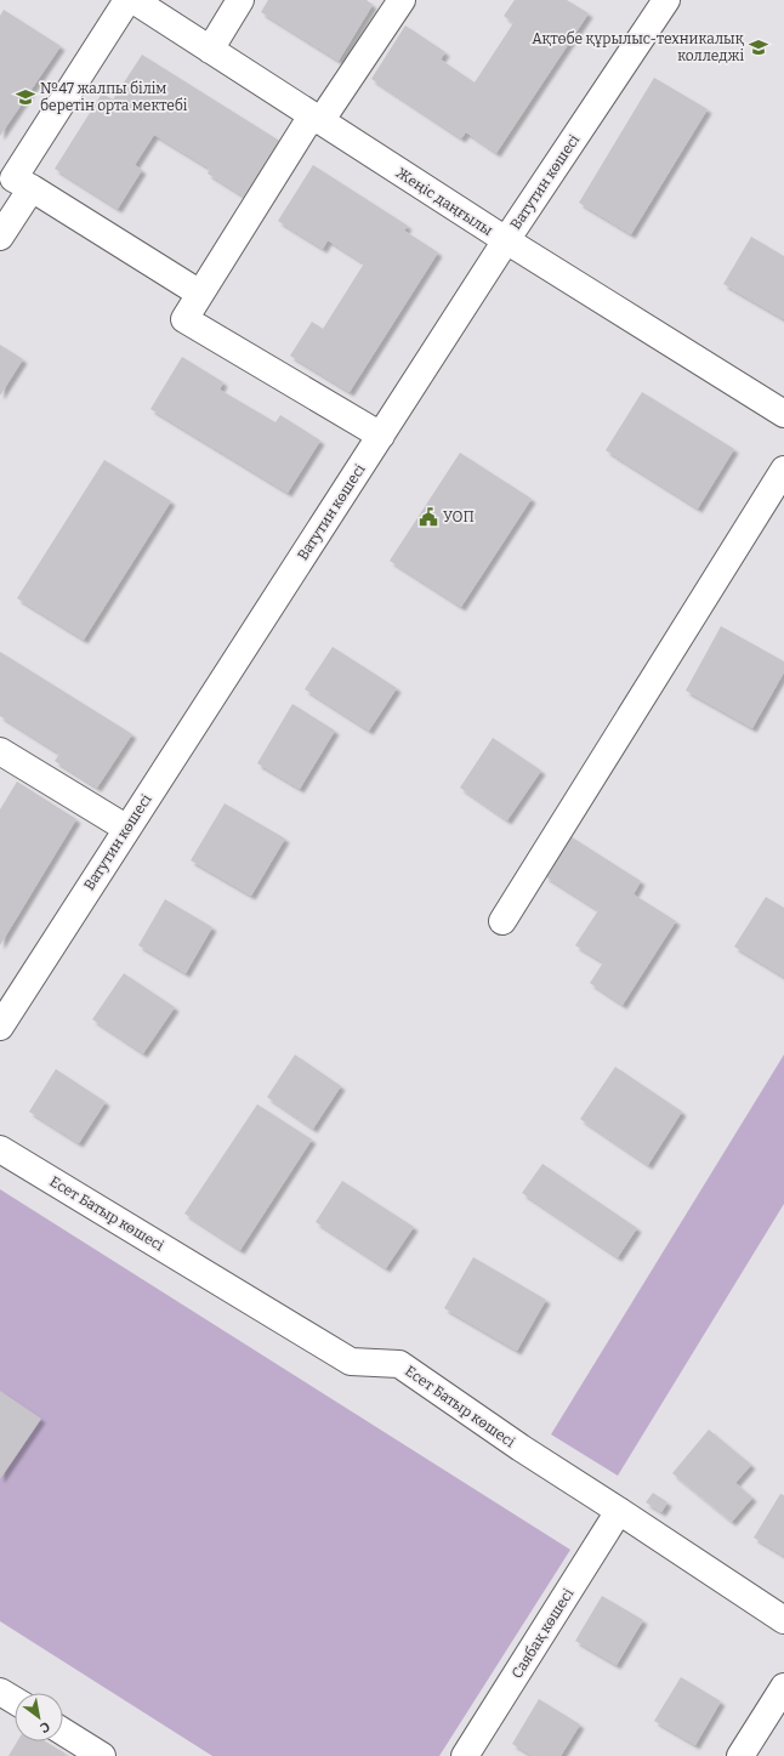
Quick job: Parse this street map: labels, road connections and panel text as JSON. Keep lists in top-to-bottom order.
{
  "streets": {
    "street": [
      "Ватутин көшесі",
      "Жеңіс даңғылы",
      "Есет Батыр көшесі",
      "Саябақ көшесі"
    ]
  },
  "crossings": [
    ["Ватутин көшесі", "Жеңіс даңғылы"],
    ["Есет Батыр көшесі", "Саябақ көшесі"]
  ],
  "places": {
    "school or university": ["Ақтөбе құрылыс-техникалық колледжі", "№47 жалпы білім беретін орта мектебі"],
    "public building": ["УОП"]
  },
  "north": "bottom right"
}
